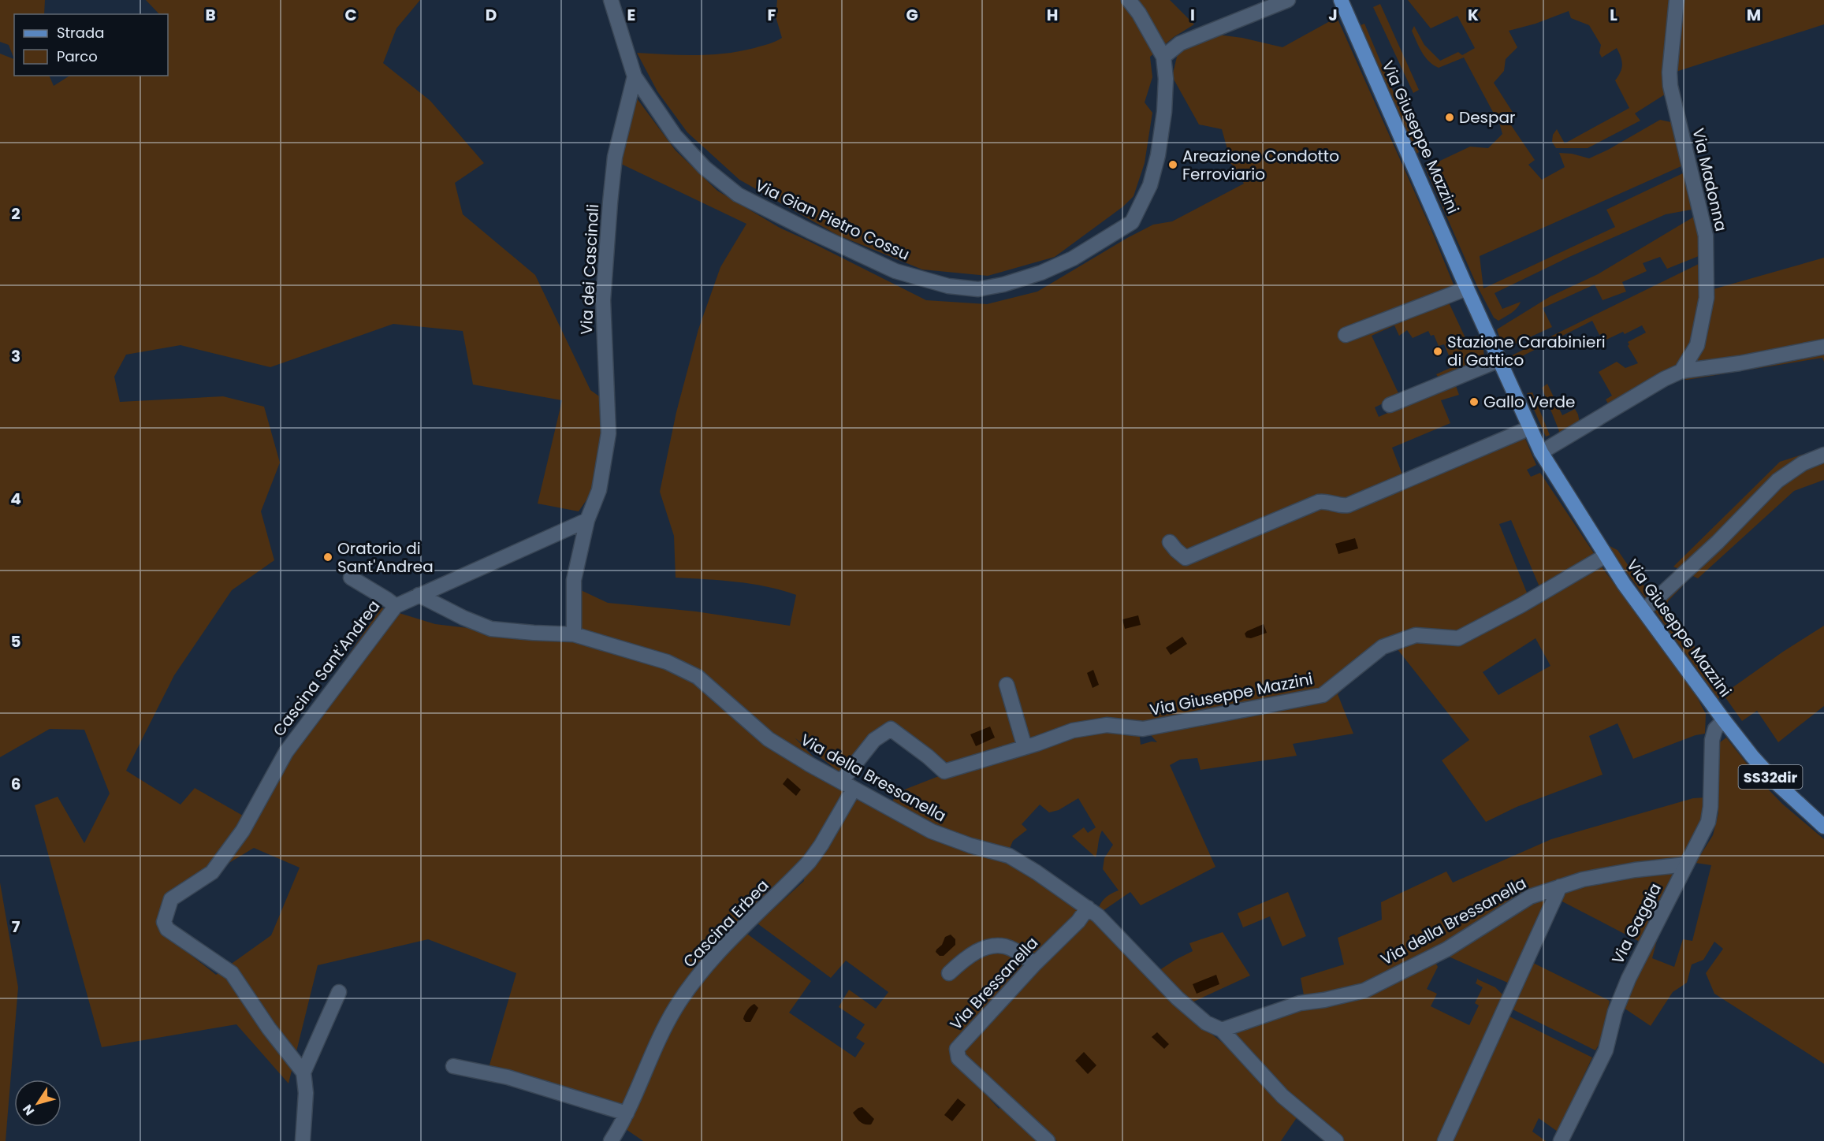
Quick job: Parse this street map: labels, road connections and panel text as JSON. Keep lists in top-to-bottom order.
{
  "streets": {
    "main road": ["Via Giuseppe Mazzini", "SS32dir"],
    "street": [
      "Via Madonna",
      "Via Gian Pietro Cossu",
      "Via dei Cascinali",
      "Cascina Sant'Andrea",
      "Via della Bressanella",
      "Cascina Erbea",
      "Via Gaggia",
      "Via Bressanella"
    ]
  },
  "crossings": [
    ["Via Giuseppe Mazzini", "SS32dir"],
    ["Via Giuseppe Mazzini", "Cascina Erbea"],
    ["Via Giuseppe Mazzini", "Via Gaggia"],
    ["Via Gian Pietro Cossu", "Via dei Cascinali"],
    ["Via dei Cascinali", "Cascina Sant'Andrea"],
    ["Cascina Sant'Andrea", "Via della Bressanella"],
    ["SS32dir", "Via Gaggia"],
    ["Via della Bressanella", "Cascina Erbea"],
    ["Via della Bressanella", "Via Gaggia"],
    ["Via della Bressanella", "Via Bressanella"]
  ],
  "places": [
    "Despar",
    "Areazione Condotto Ferroviario",
    "Stazione Carabinieri di Gattico",
    "Gallo Verde",
    "Oratorio di Sant'Andrea"
  ],
  "legend": ["Strada", "Parco"],
  "north": "bottom left",
  "grid": {
    "columns": [
      "B",
      "C",
      "D",
      "E",
      "F",
      "G",
      "H",
      "I",
      "J",
      "K",
      "L",
      "M"
    ],
    "rows": [
      "2",
      "3",
      "4",
      "5",
      "6",
      "7"
    ]
  }
}
